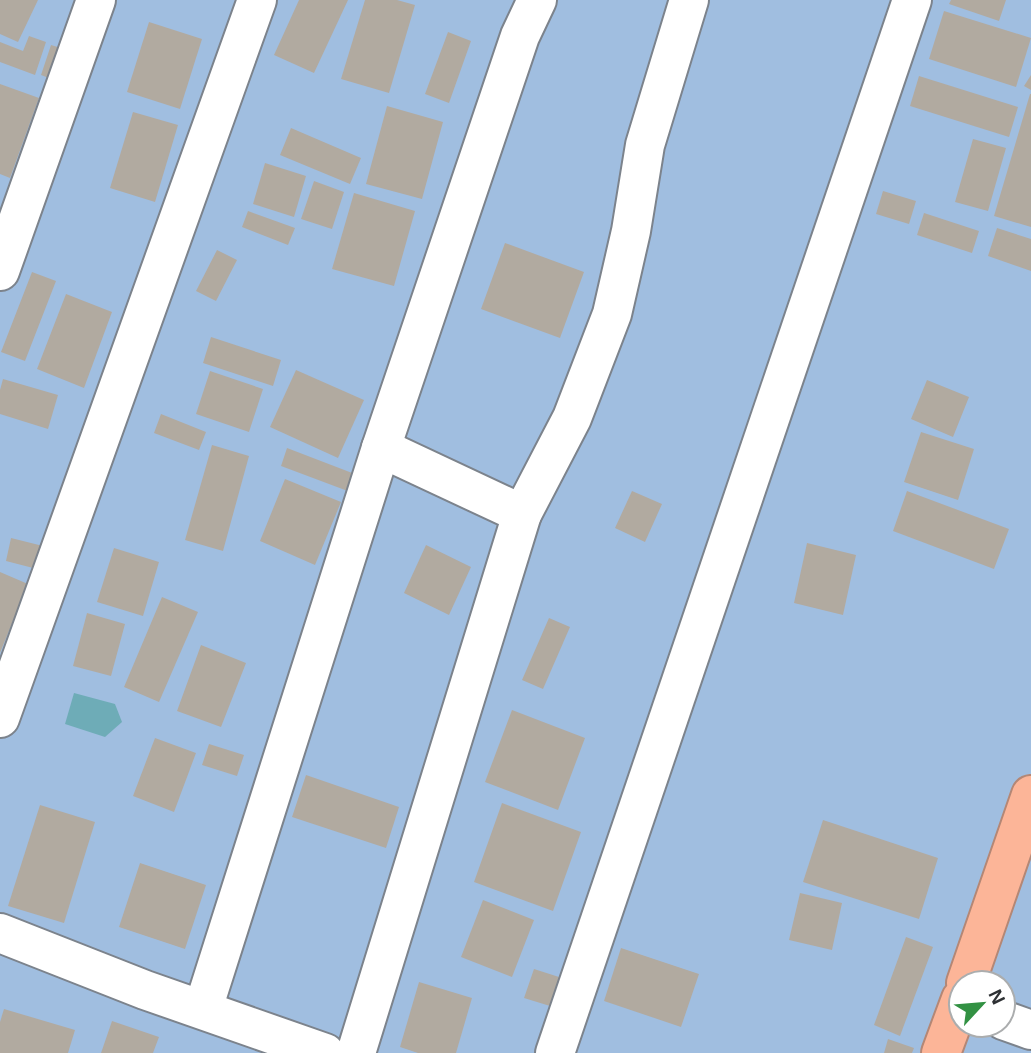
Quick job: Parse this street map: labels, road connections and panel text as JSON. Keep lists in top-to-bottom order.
{
  "north": "top right"
}
